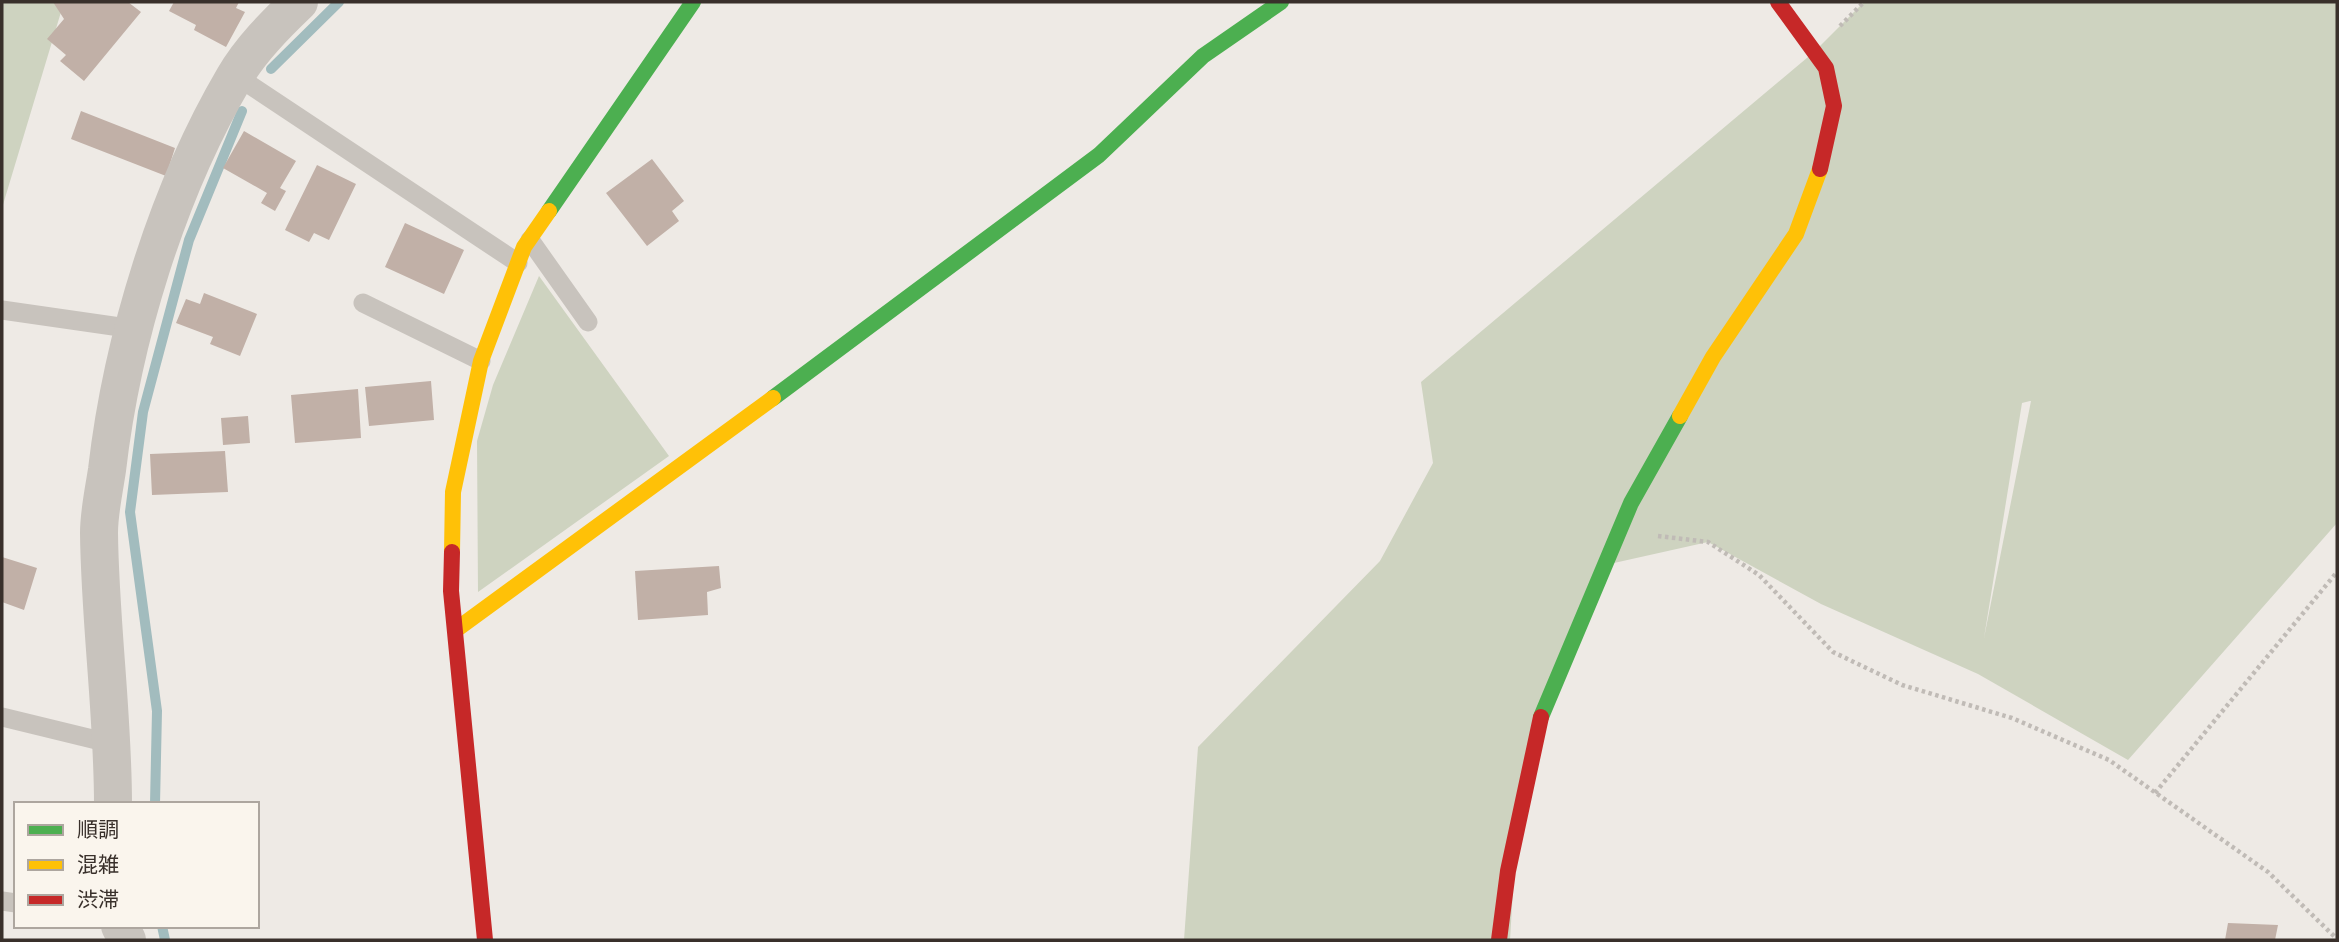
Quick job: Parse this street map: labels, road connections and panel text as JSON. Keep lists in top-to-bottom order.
{
  "legend": ["順調", "混雑", "渋滞"]
}
